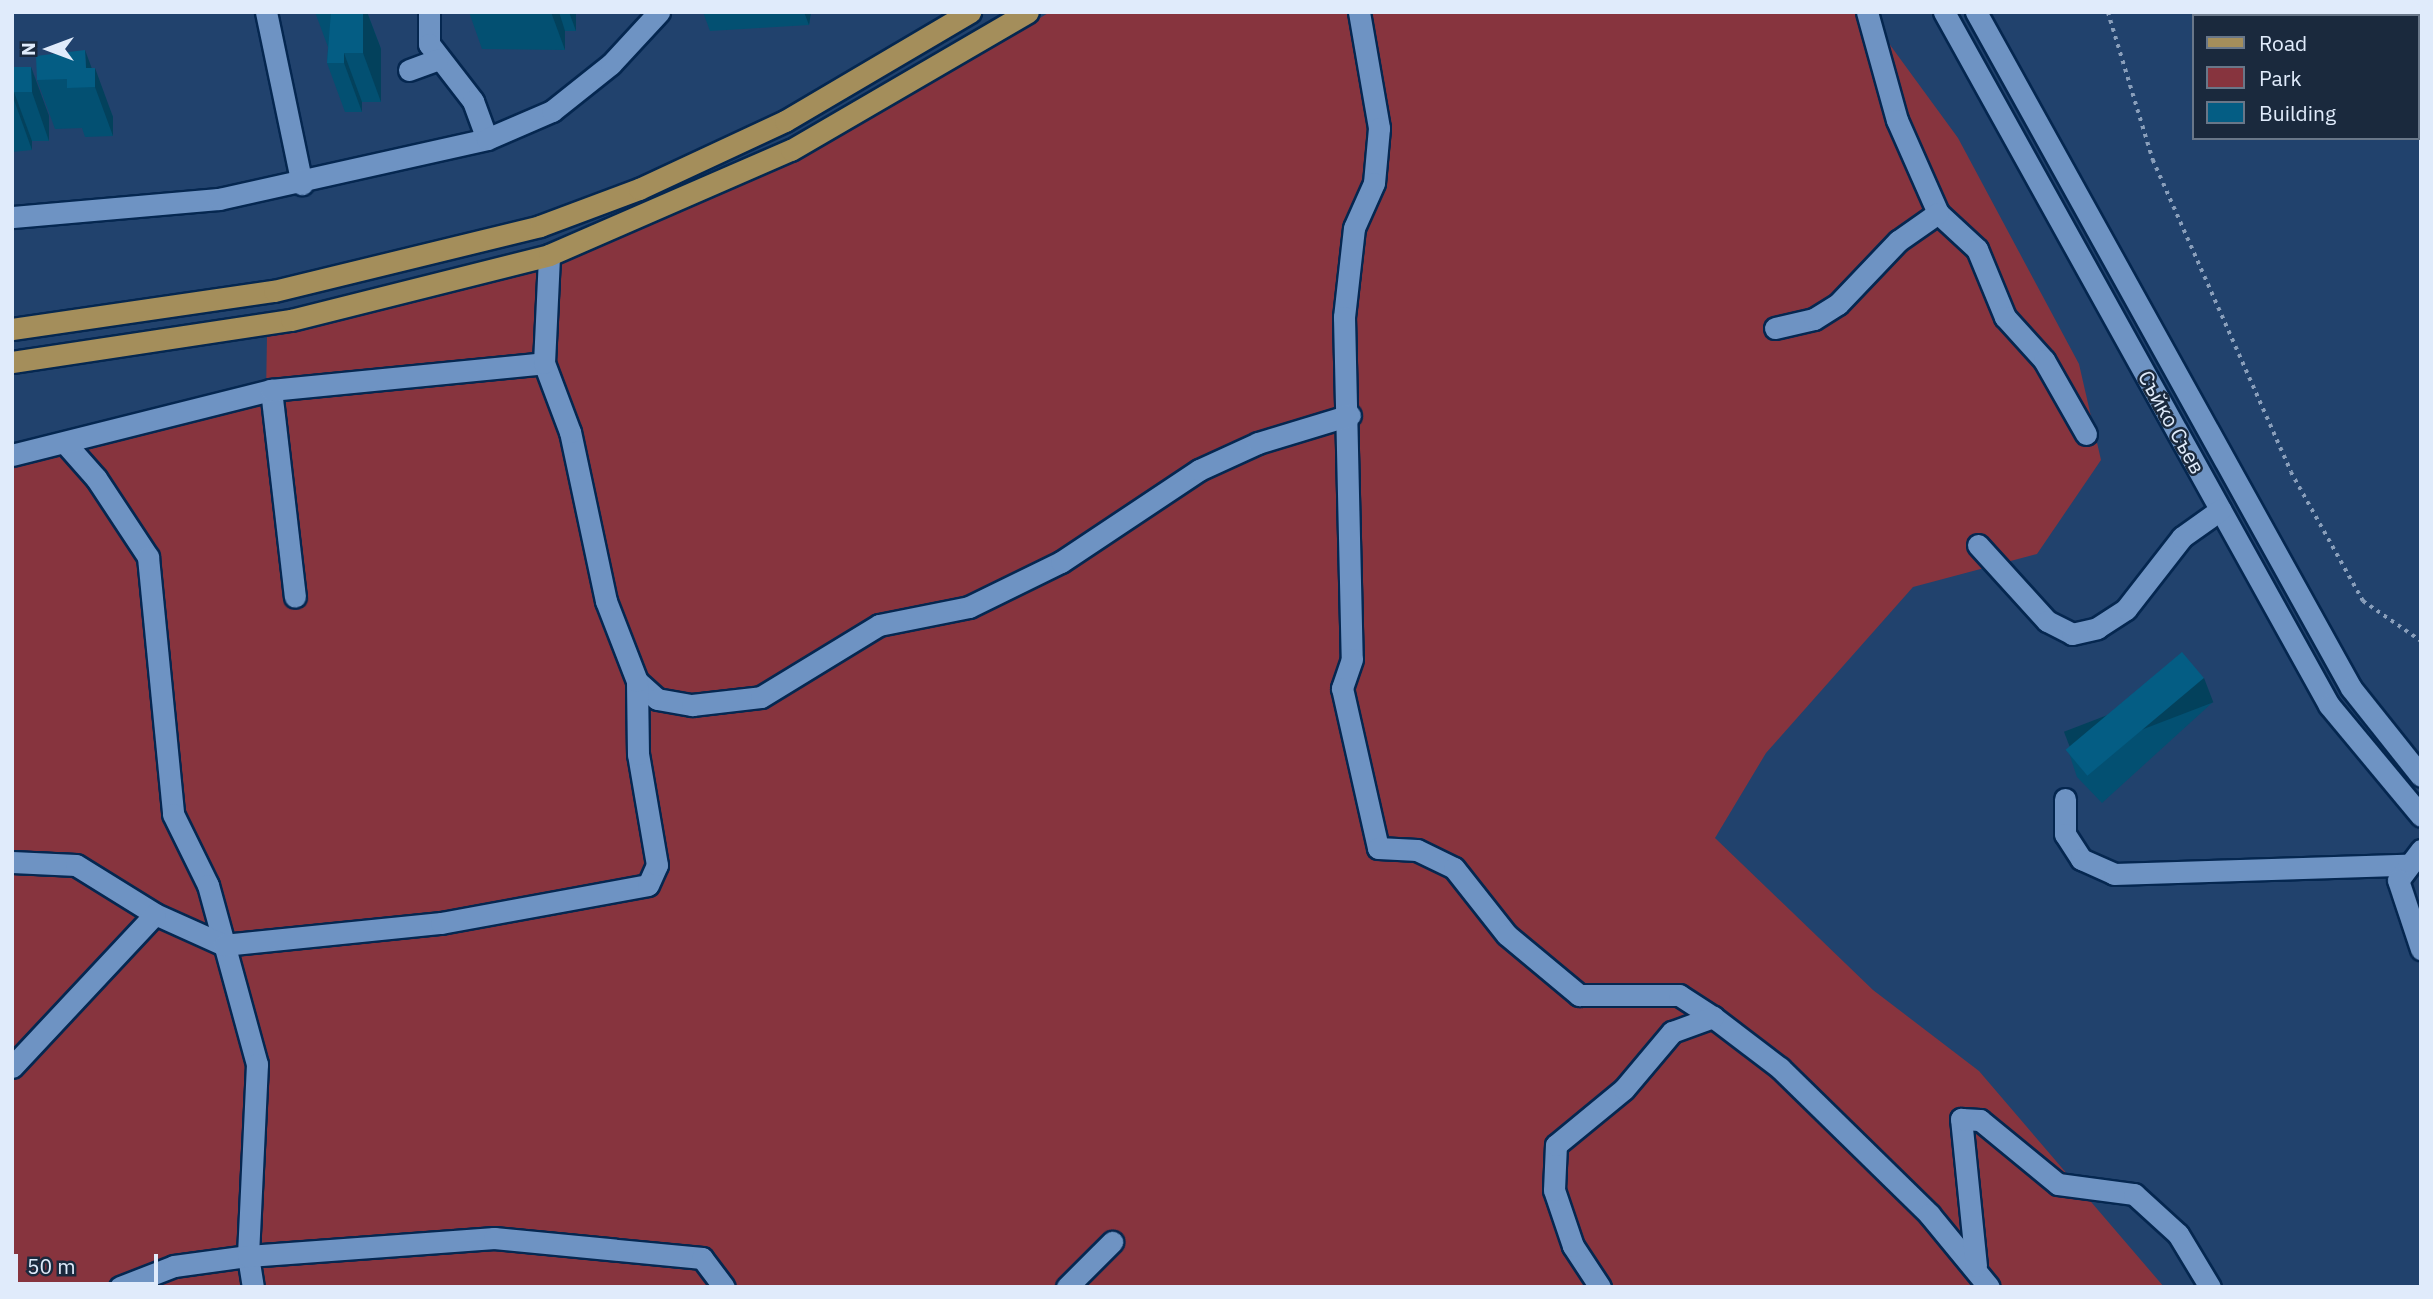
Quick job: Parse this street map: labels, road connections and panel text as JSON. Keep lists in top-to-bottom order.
{
  "streets": {
    "street": ["Съйко Съев"]
  },
  "legend": ["Road", "Park", "Building"],
  "scale_bar": "50 m",
  "north": "left"
}
